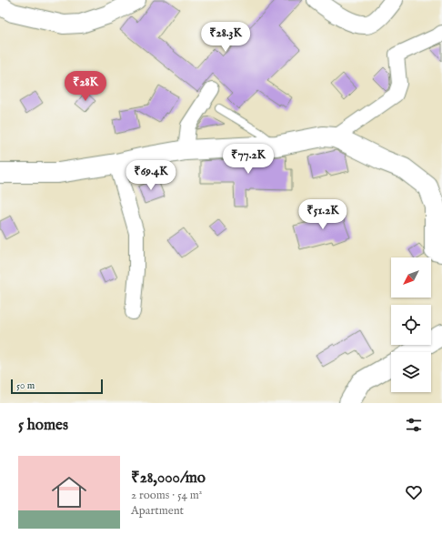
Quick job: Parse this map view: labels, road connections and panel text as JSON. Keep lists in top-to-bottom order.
{
  "scale_bar": "50 m",
  "north": "bottom left",
  "page": {
    "price": [
      "₹28.3K",
      "₹28K",
      "₹77.2K",
      "₹69.4K",
      "₹51.2K"
    ],
    "scale": "50 m",
    "heading": "5 homes",
    "list": [
      {
        "name": "₹28,000/mo",
        "note": "2 rooms · 54 m² · Apartment"
      }
    ]
  }
}
